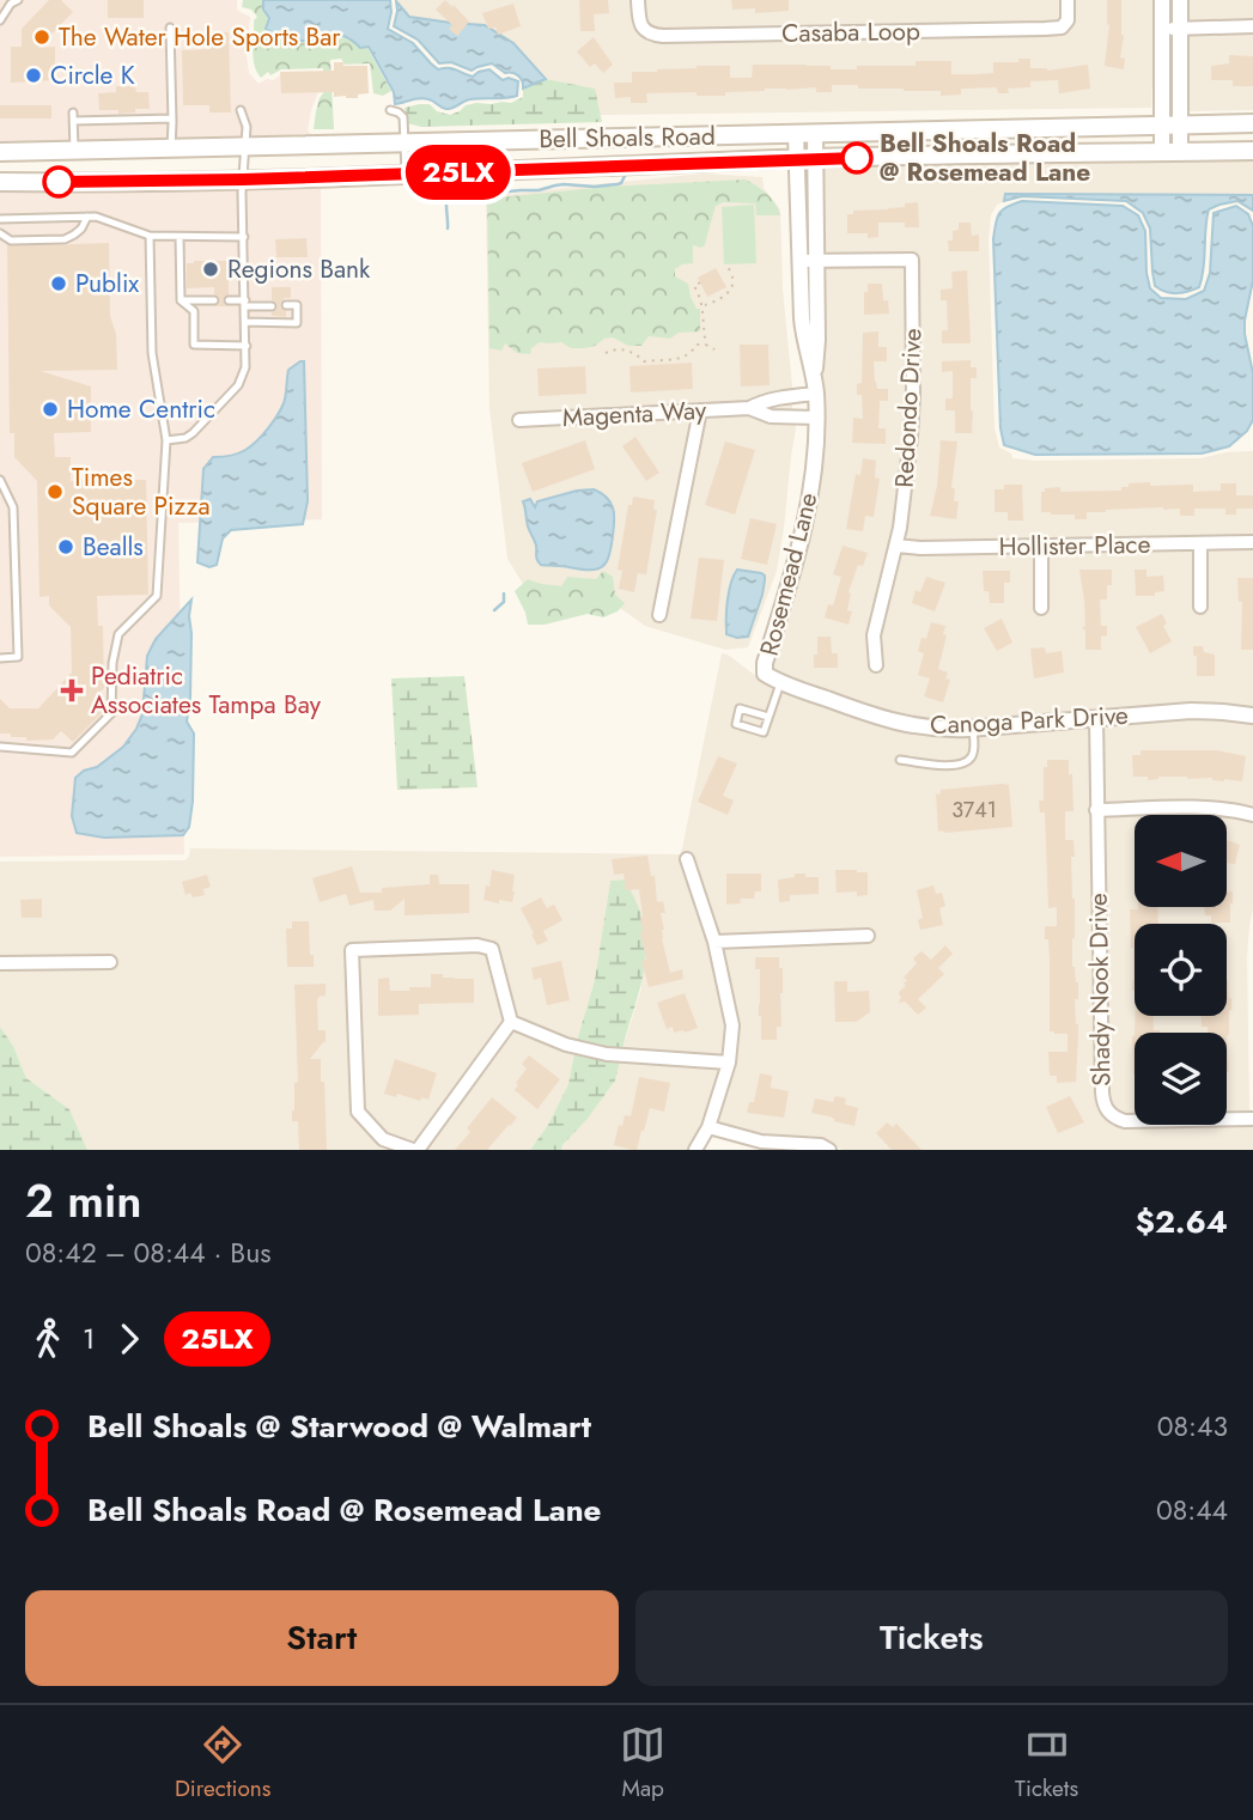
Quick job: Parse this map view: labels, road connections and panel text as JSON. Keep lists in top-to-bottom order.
{
  "streets": {
    "main road": ["Bell Shoals Road"],
    "street": [
      "Casaba Loop",
      "Redondo Drive",
      "Magenta Way",
      "Hollister Place",
      "Rosemead Lane",
      "Canoga Park Drive",
      "Shady Nook Drive"
    ]
  },
  "crossings": [
    ["Bell Shoals Road", "Rosemead Lane"],
    ["Redondo Drive", "Hollister Place"],
    ["Redondo Drive", "Rosemead Lane"],
    ["Magenta Way", "Rosemead Lane"],
    ["Rosemead Lane", "Canoga Park Drive"],
    ["Canoga Park Drive", "Shady Nook Drive"]
  ],
  "places": {
    "other": [
      "The Water Hole Sports Bar",
      "Circle K",
      "Bell Shoals Road @ Rosemead Lane",
      "Regions Bank",
      "Publix",
      "Home Centric",
      "Times Square Pizza",
      "Bealls"
    ],
    "health": ["Pediatric Associates Tampa Bay"]
  },
  "lines": ["bus line 25LX"],
  "house_numbers": ["3741"],
  "north": "left",
  "page": {
    "on_map": "25LX",
    "heading": ["2 min", "08:42 – 08:44 · Bus", "$2.64"],
    "legs": ["1", "25LX"],
    "list": [
      {
        "name": "Bell Shoals @ Starwood @ Walmart",
        "value": "08:43"
      },
      {
        "name": "Bell Shoals Road @ Rosemead Lane",
        "value": "08:44"
      }
    ],
    "buttons": ["Start", "Tickets"],
    "tabs": ["Directions", "Map", "Tickets"]
  }
}
